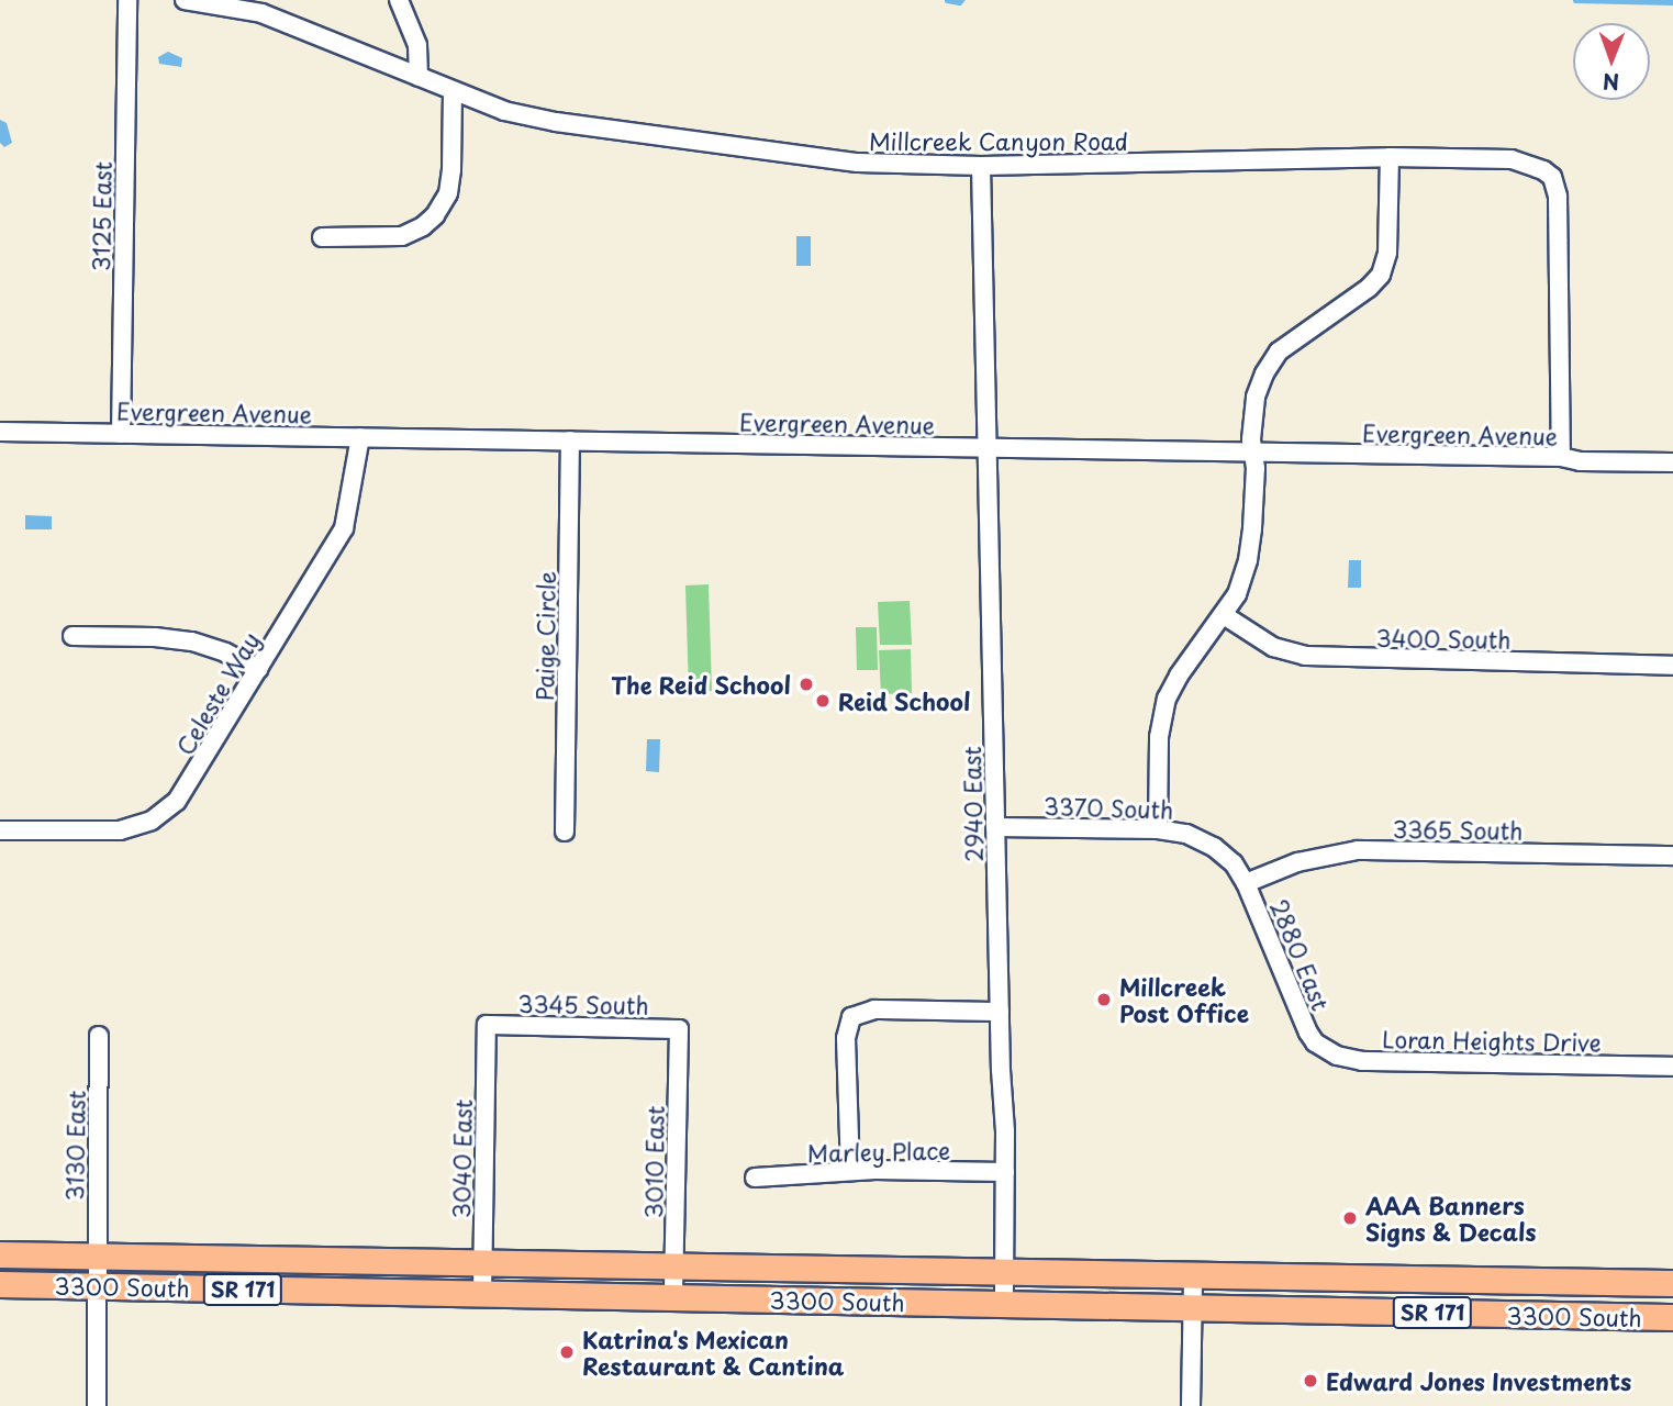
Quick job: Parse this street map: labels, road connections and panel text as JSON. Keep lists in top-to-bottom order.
{
  "streets": {
    "main road": ["3300 South", "SR 171"],
    "street": [
      "Millcreek Canyon Road",
      "3125 East",
      "Evergreen Avenue",
      "Paige Circle",
      "3400 South",
      "Celeste Way",
      "2940 East",
      "3370 South",
      "3365 South",
      "2880 East",
      "3345 South",
      "Loran Heights Drive",
      "3130 East",
      "Marley Place",
      "3040 East",
      "3010 East"
    ]
  },
  "crossings": [
    ["Millcreek Canyon Road", "Evergreen Avenue"],
    ["Millcreek Canyon Road", "2940 East"],
    ["3125 East", "Evergreen Avenue"],
    ["Evergreen Avenue", "Paige Circle"],
    ["Evergreen Avenue", "Celeste Way"],
    ["Evergreen Avenue", "2940 East"],
    ["2940 East", "3370 South"],
    ["2940 East", "Marley Place"],
    ["2940 East", "3300 South"],
    ["3370 South", "3365 South"],
    ["3370 South", "2880 East"],
    ["3365 South", "2880 East"],
    ["2880 East", "Loran Heights Drive"],
    ["3345 South", "3040 East"],
    ["3345 South", "3010 East"],
    ["3130 East", "3300 South"],
    ["3040 East", "3300 South"],
    ["3010 East", "3300 South"]
  ],
  "places": [
    "The Reid School",
    "Reid School",
    "Millcreek Post Office",
    "AAA Banners Signs & Decals",
    "Katrina's Mexican Restaurant & Cantina",
    "Edward Jones Investments"
  ],
  "north": "bottom"
}
